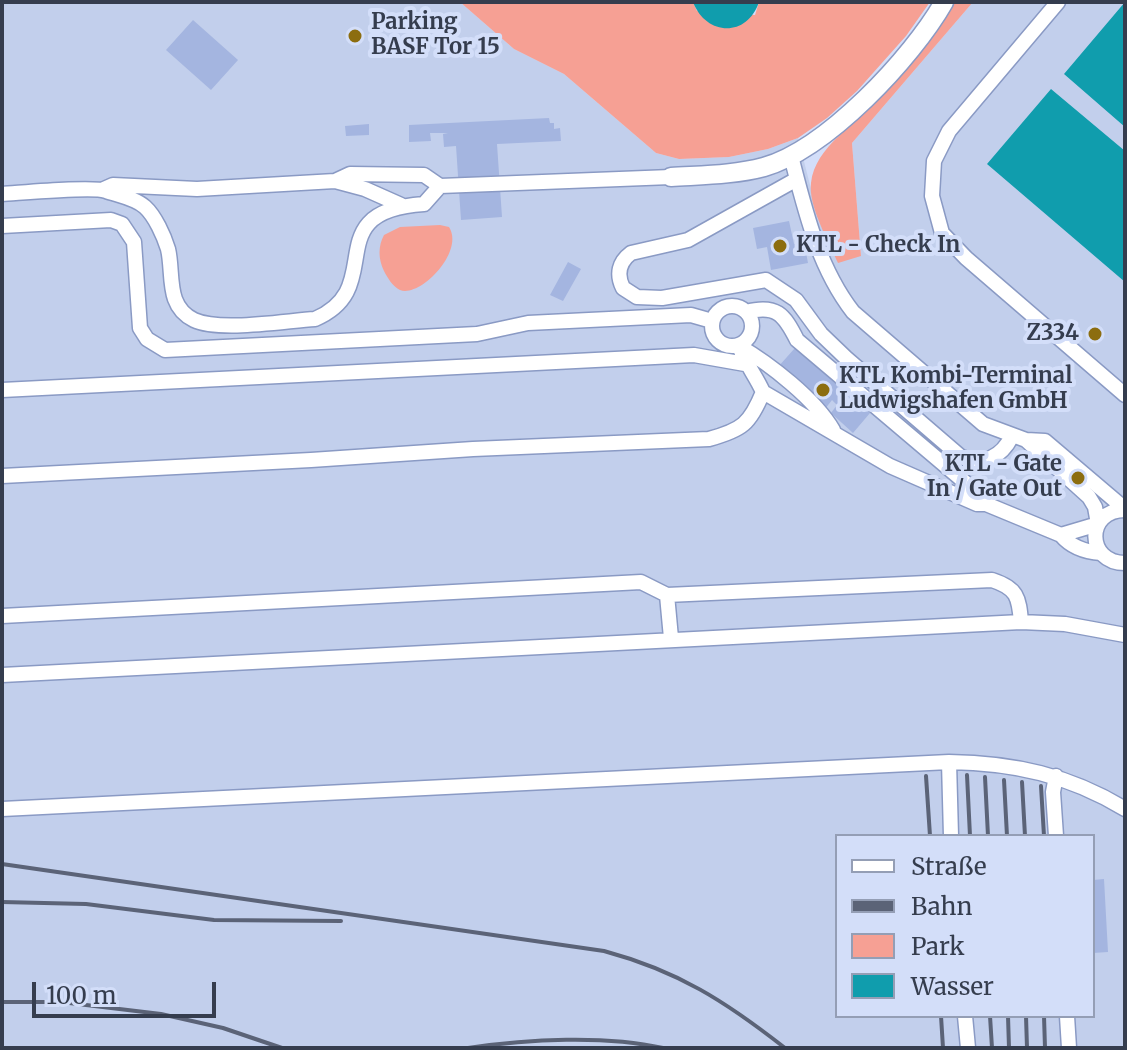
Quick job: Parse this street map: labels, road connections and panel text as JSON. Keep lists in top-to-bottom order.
{
  "places": [
    "Parking BASF Tor 15",
    "KTL - Check In",
    "Z334",
    "KTL Kombi-Terminal Ludwigshafen GmbH",
    "KTL - Gate In / Gate Out"
  ],
  "legend": [
    "Straße",
    "Bahn",
    "Park",
    "Wasser"
  ],
  "scale_bar": "100 m"
}
